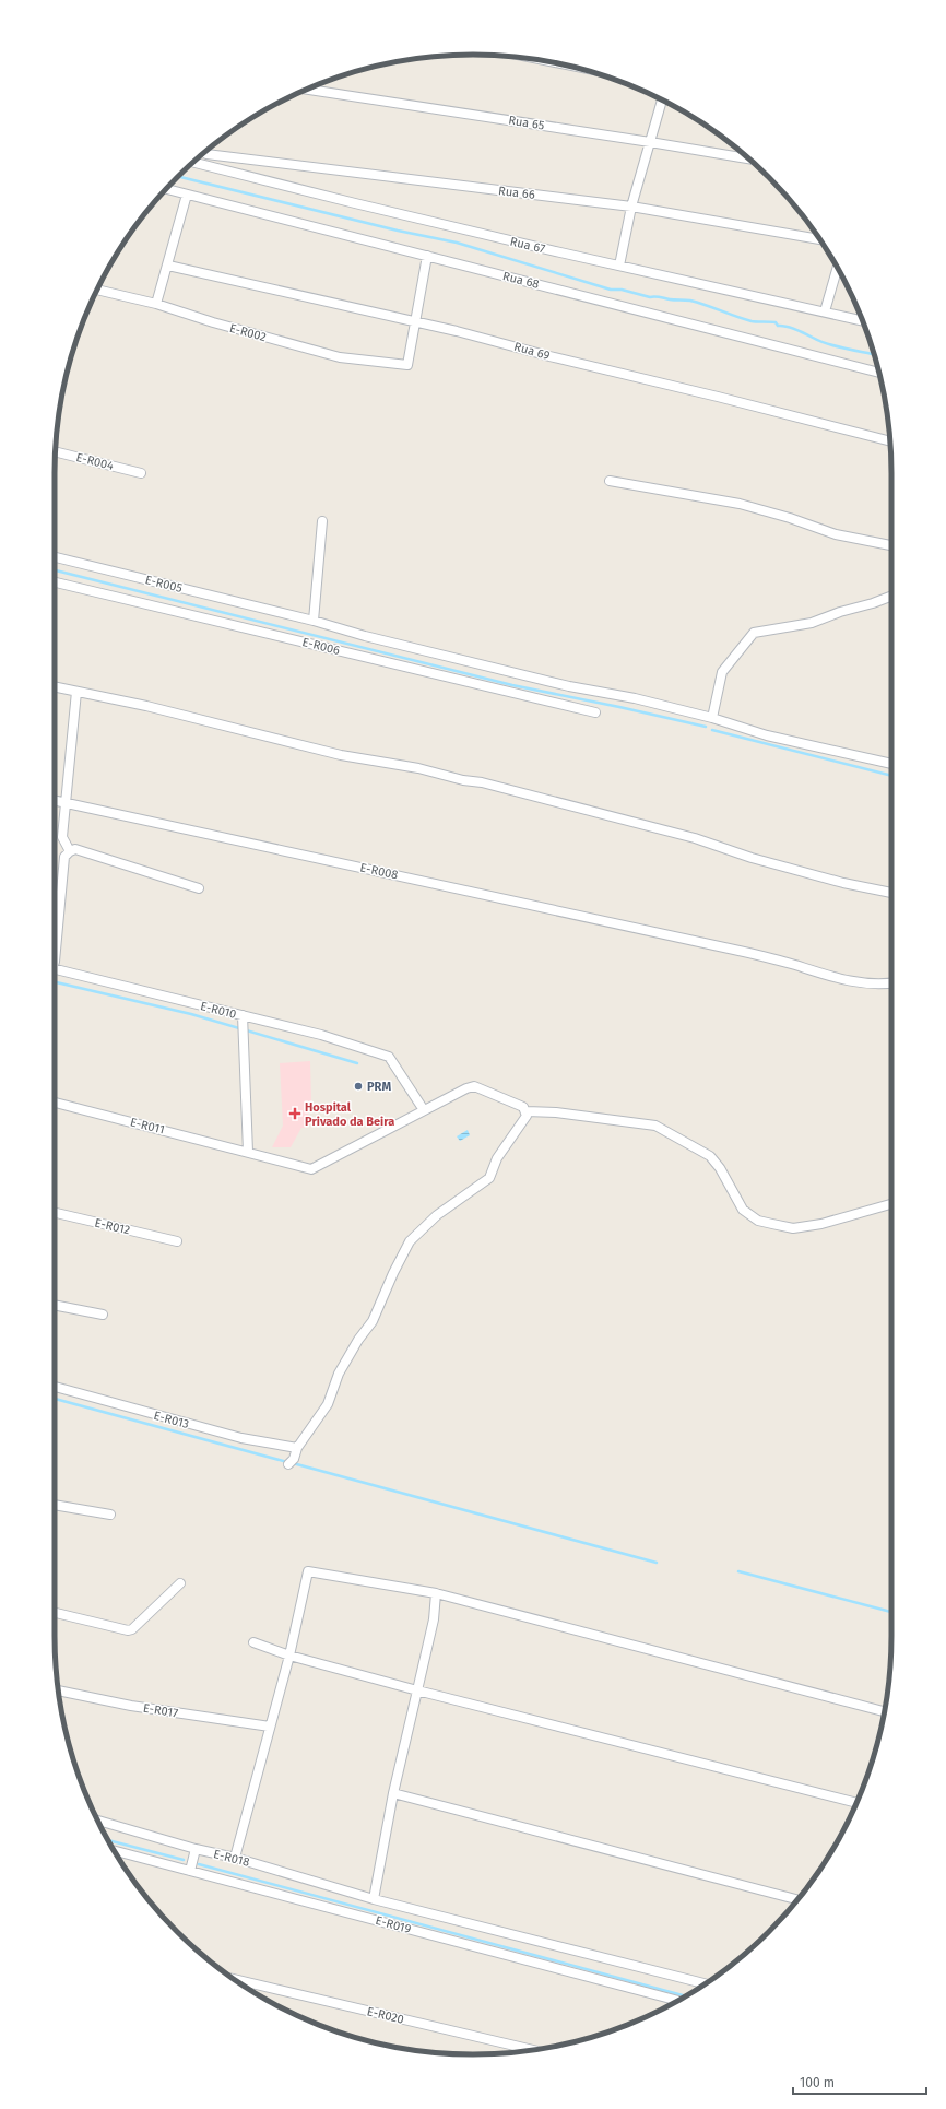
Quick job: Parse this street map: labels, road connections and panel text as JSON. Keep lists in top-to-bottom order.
{
  "streets": {
    "street": [
      "Rua 65",
      "Rua 66",
      "Rua 67",
      "Rua 68",
      "E-R002",
      "Rua 69",
      "E-R004",
      "E-R005",
      "E-R006",
      "E-R008",
      "E-R010",
      "E-R011",
      "E-R012",
      "E-R013",
      "E-R017",
      "E-R018",
      "E-R019",
      "E-R020"
    ]
  },
  "crossings": [
    ["E-R002", "Rua 69"],
    ["E-R010", "E-R011"]
  ],
  "places": {
    "other": ["PRM"],
    "health": ["Hospital Privado da Beira"]
  },
  "scale_bar": "100 m"
}
